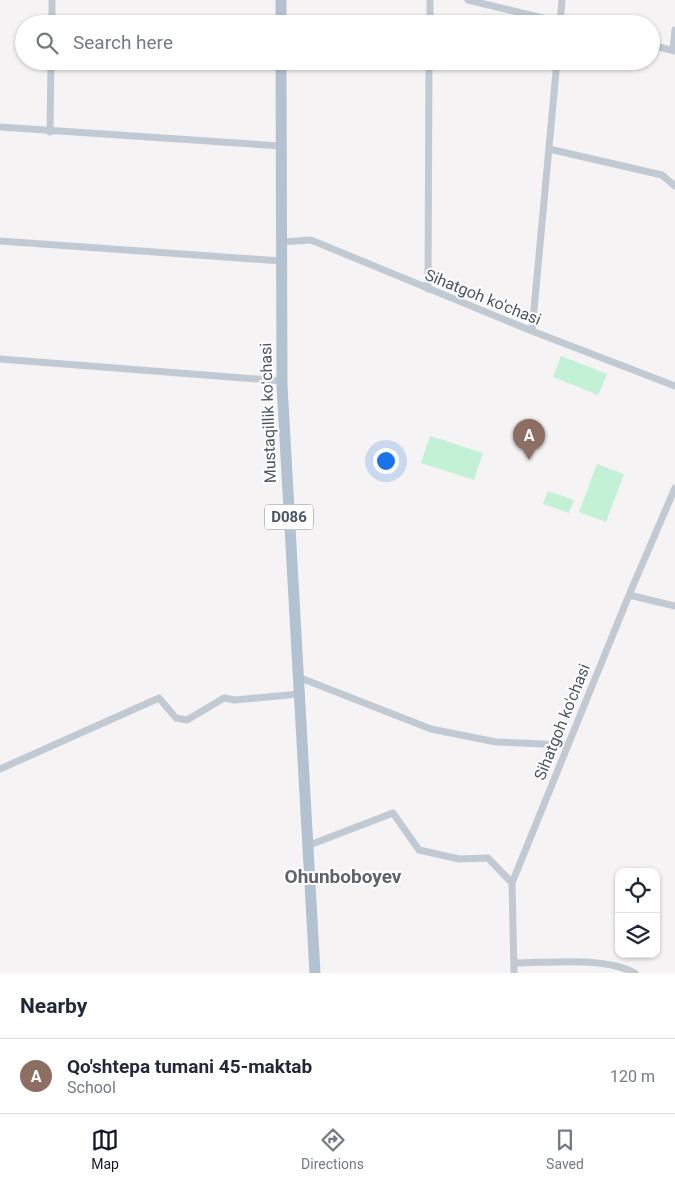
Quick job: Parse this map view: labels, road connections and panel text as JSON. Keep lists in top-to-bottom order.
{
  "streets": {
    "main road": ["Mustaqillik koʻchasi", "D086"],
    "street": ["Sihatgoh ko'chasi"]
  },
  "crossings": [
    ["Sihatgoh ko'chasi", "Mustaqillik koʻchasi"]
  ],
  "districts": ["Ohunboboyev"],
  "page": {
    "search": "Search here",
    "pins": "A",
    "heading": "Nearby",
    "list": [
      {
        "mark": "A",
        "name": "Qo'shtepa tumani 45-maktab",
        "note": "School",
        "value": "120 m"
      }
    ],
    "nav": ["Map", "Directions", "Saved"]
  }
}
